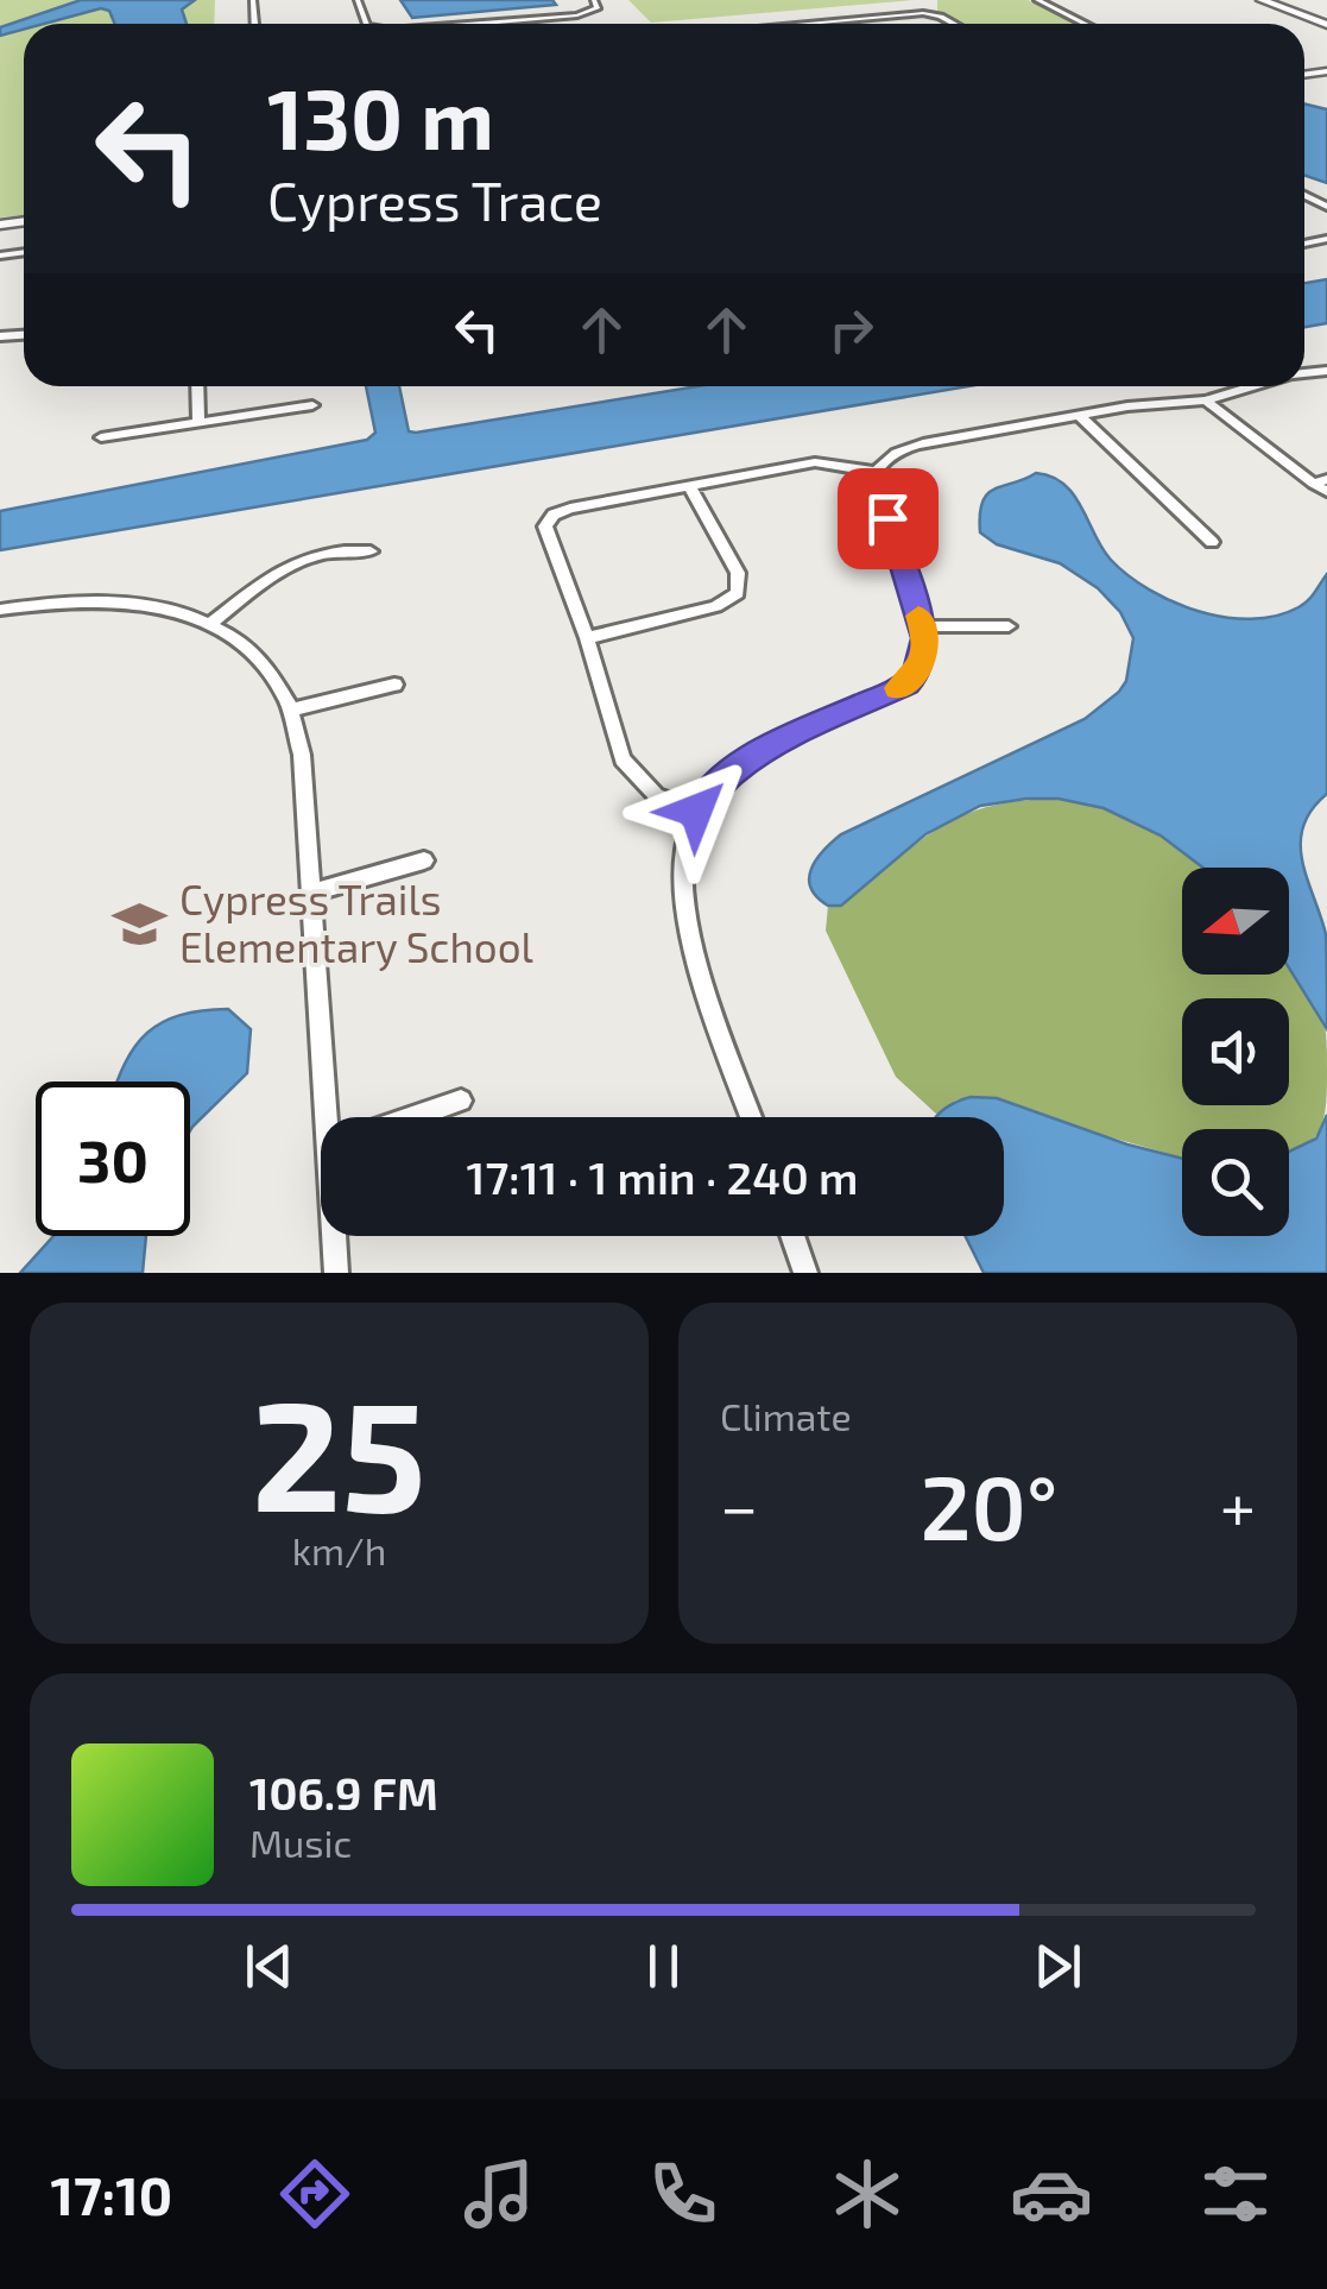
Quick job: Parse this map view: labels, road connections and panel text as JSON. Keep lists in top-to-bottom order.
{
  "places": {
    "school or university": ["Cypress Trails Elementary School"]
  },
  "north": "left",
  "page": {
    "turn": ["130 m", "Cypress Trace"],
    "limit": "30",
    "trip": "17:11 · 1 min · 240 m",
    "tile": [
      ["25", "km/h"],
      "Climate"
    ],
    "heat": ["−", "20°", "+"],
    "song": ["106.9 FM", "Music"],
    "tabs": "17:10"
  }
}
